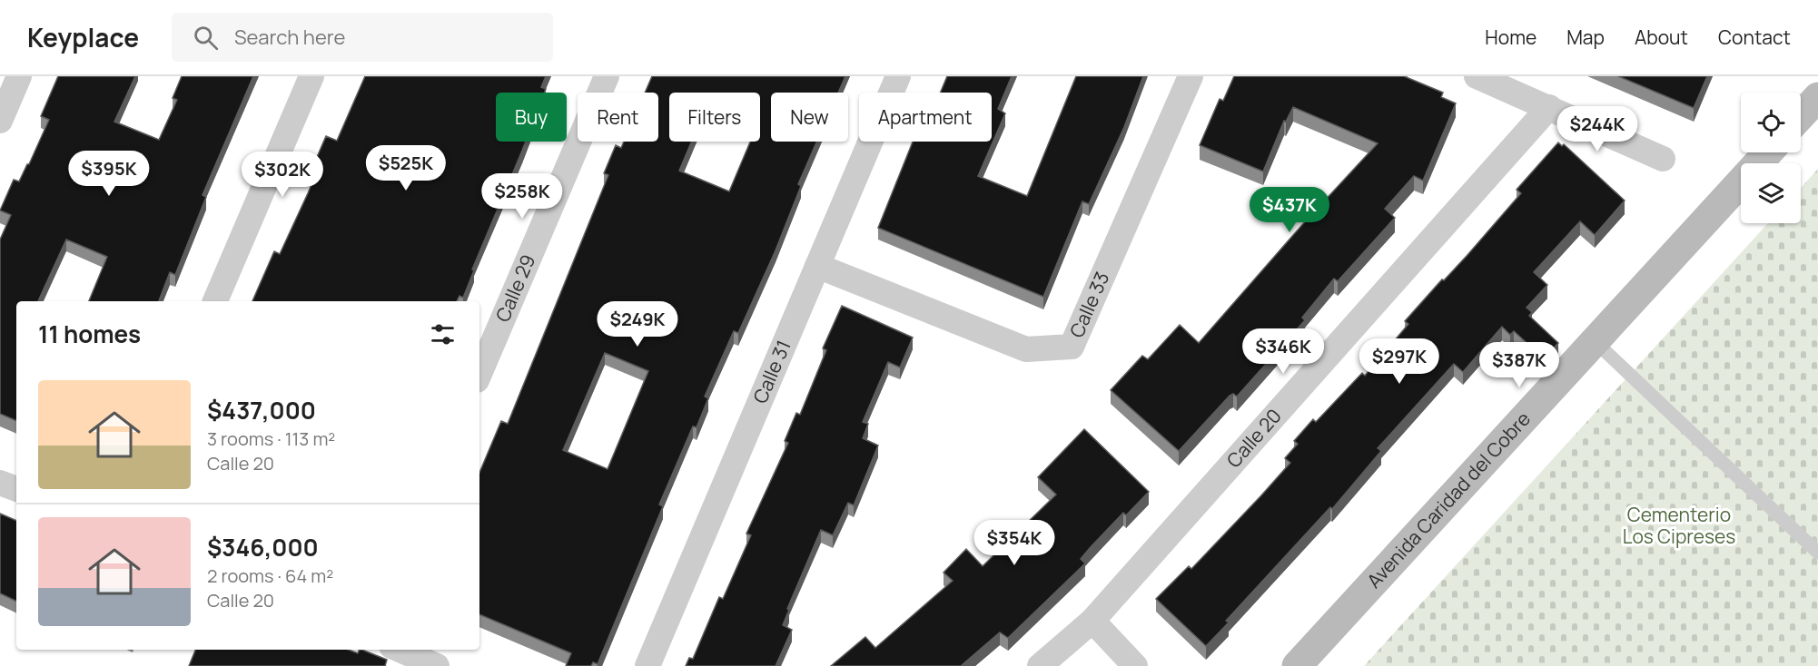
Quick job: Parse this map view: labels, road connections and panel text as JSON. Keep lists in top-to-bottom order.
{
  "streets": {
    "street": [
      "Calle 29",
      "Calle 33",
      "Calle 31",
      "Calle 20",
      "Avenida Caridad del Cobre"
    ]
  },
  "crossings": [
    ["Calle 33", "Calle 31"]
  ],
  "parks": ["Cementerio Los Cipreses"],
  "page": {
    "header": "Keyplace",
    "search": "Search here",
    "nav": [
      "Home",
      "Map",
      "About",
      "Contact"
    ],
    "chip": [
      "Buy",
      "Rent",
      "Filters",
      "New",
      "Apartment"
    ],
    "price": [
      "$244K",
      "$525K",
      "$395K",
      "$302K",
      "$258K",
      "$437K",
      "$249K",
      "$346K",
      "$297K",
      "$387K",
      "$354K"
    ],
    "heading": "11 homes",
    "list": [
      {
        "name": "$437,000",
        "note": "3 rooms · 113 m² · Calle 20"
      },
      {
        "name": "$346,000",
        "note": "2 rooms · 64 m² · Calle 20"
      }
    ]
  }
}
